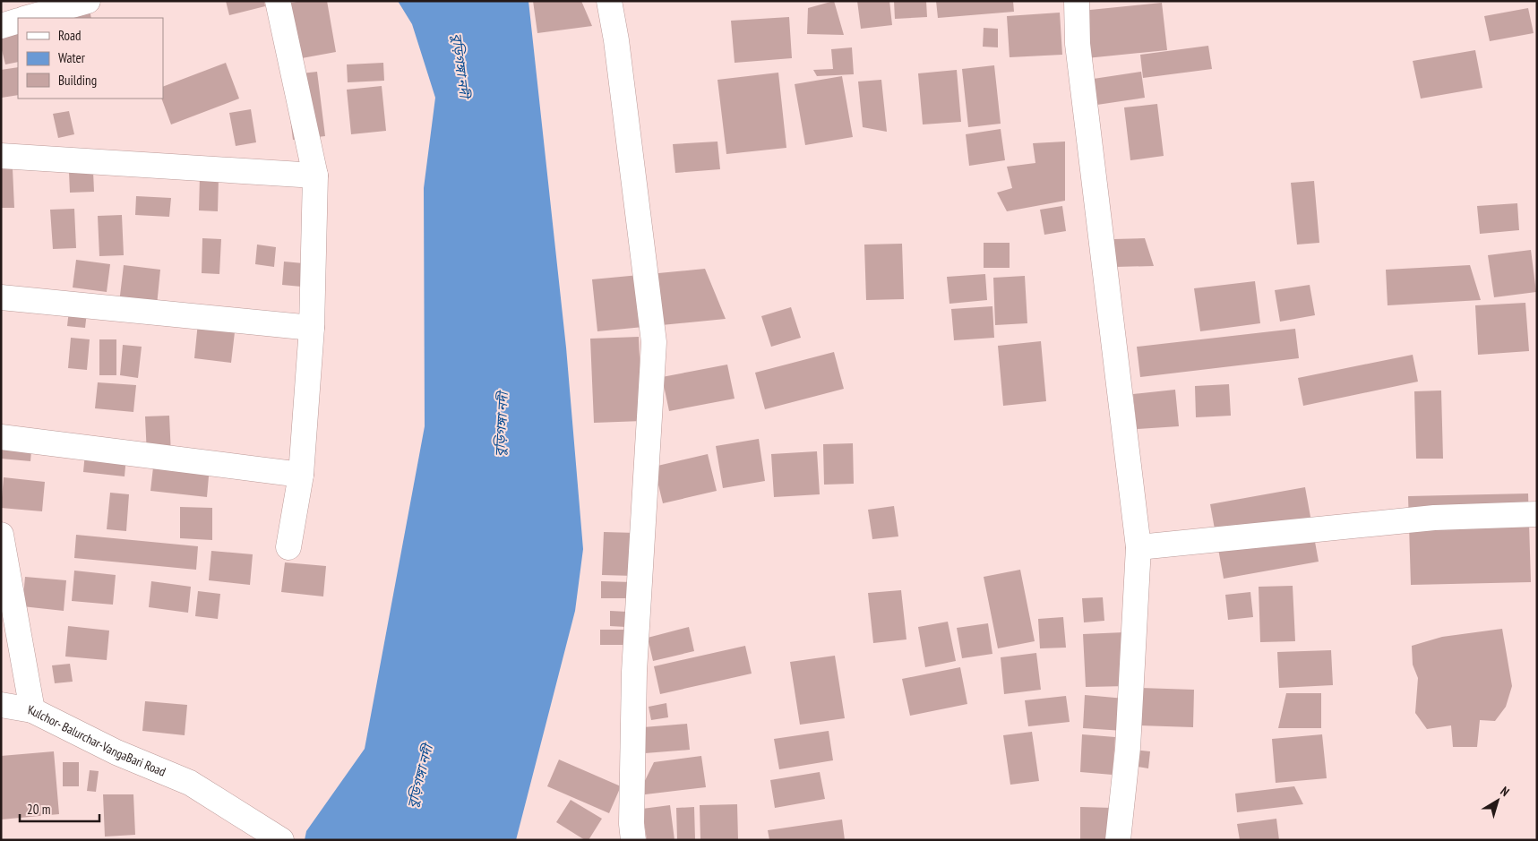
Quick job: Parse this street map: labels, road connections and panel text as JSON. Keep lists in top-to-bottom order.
{
  "streets": {
    "street": ["Kulchor- Balurchar-VangaBari Road"]
  },
  "water": ["বুড়িগঙ্গা নদী"],
  "legend": ["Road", "Water", "Building"],
  "scale_bar": "20 m",
  "north": "top right"
}
